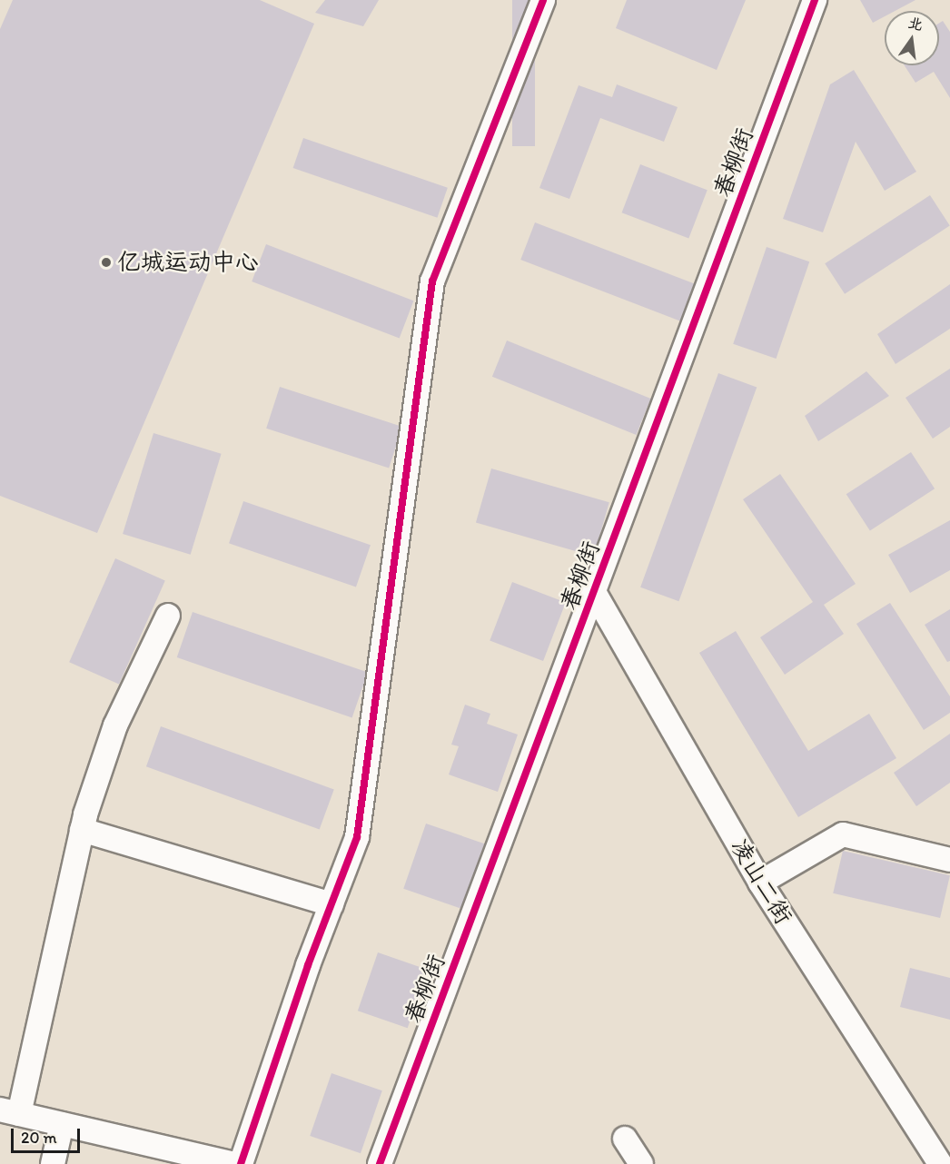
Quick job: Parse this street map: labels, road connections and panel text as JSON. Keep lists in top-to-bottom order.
{
  "streets": {
    "street": ["春柳街", "凌山二街"]
  },
  "crossings": [
    ["春柳街", "凌山二街"]
  ],
  "places": ["亿城运动中心"],
  "scale_bar": "20 m",
  "north": "top"
}
